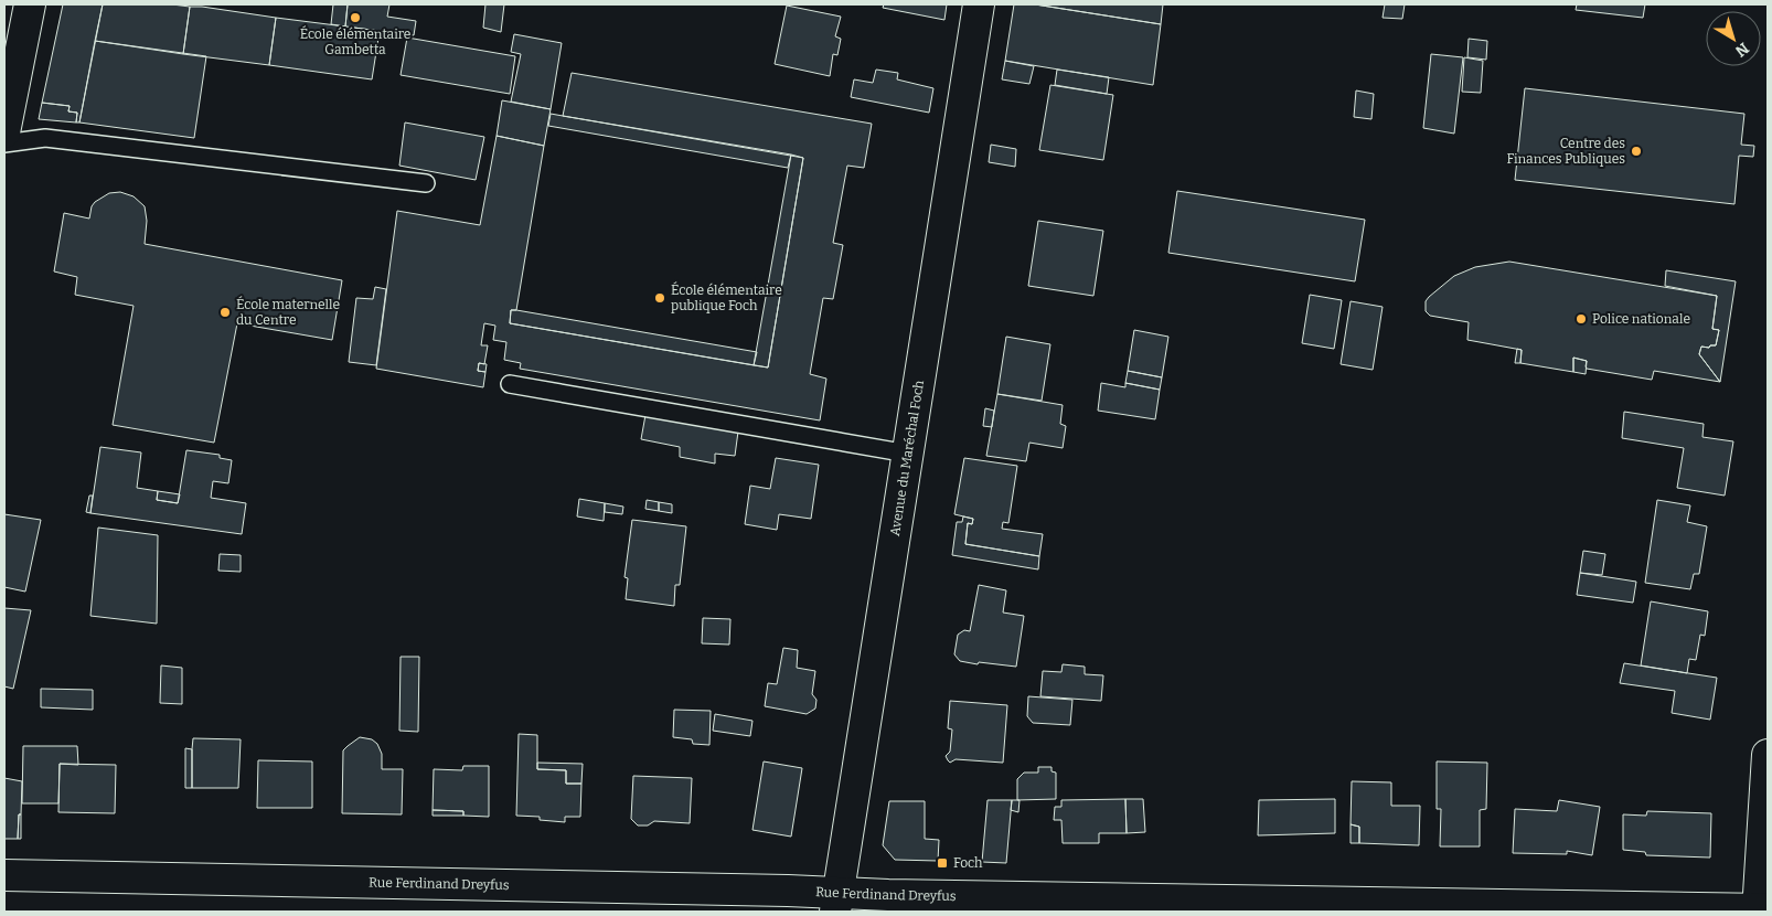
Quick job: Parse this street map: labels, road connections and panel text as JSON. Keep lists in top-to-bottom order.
{
  "streets": {
    "street": ["Avenue du Maréchal Foch", "Rue Ferdinand Dreyfus"]
  },
  "crossings": [
    ["Avenue du Maréchal Foch", "Rue Ferdinand Dreyfus"]
  ],
  "places": {
    "other": [
      "École élémentaire Gambetta",
      "Centre des Finances Publiques",
      "École élémentaire publique Foch",
      "École maternelle du Centre",
      "Police nationale"
    ],
    "transit": ["Foch"]
  },
  "north": "bottom right"
}
